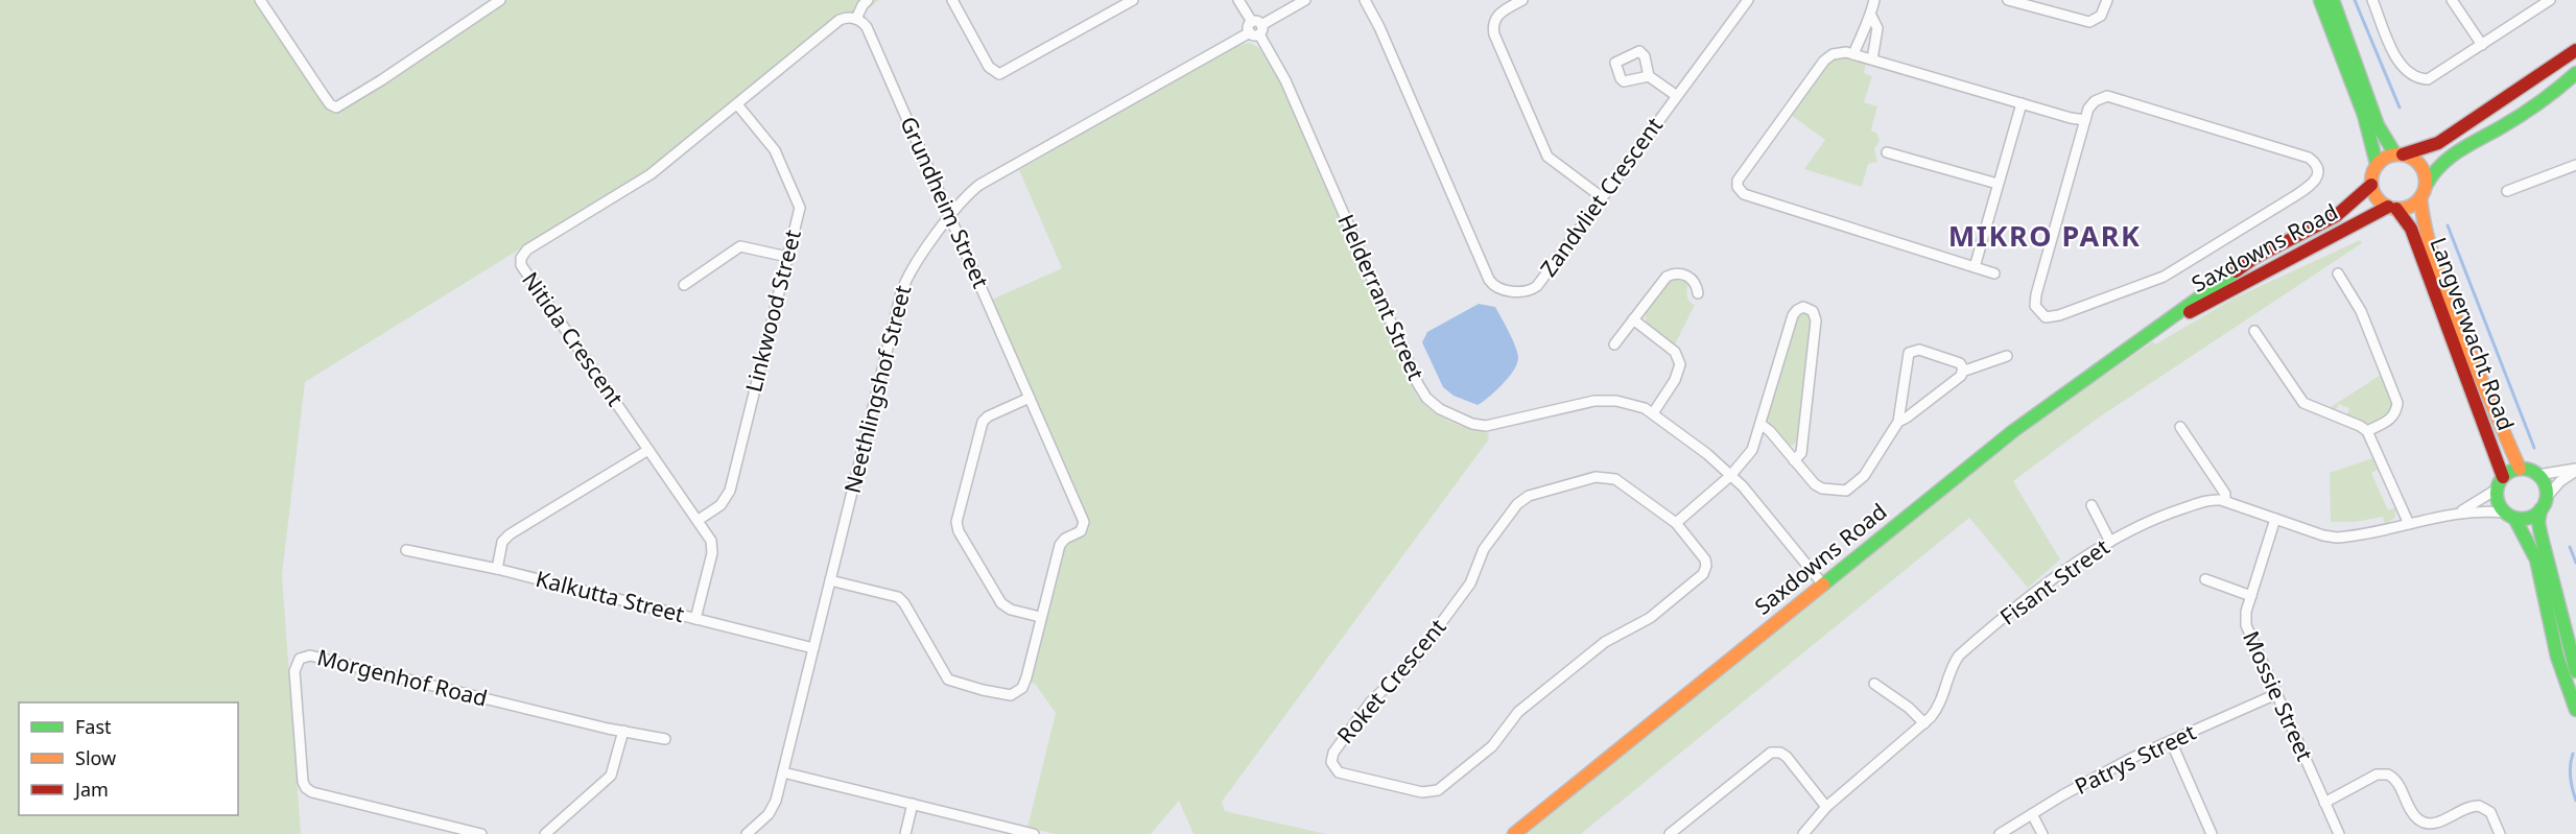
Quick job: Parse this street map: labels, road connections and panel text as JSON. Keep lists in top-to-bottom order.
{
  "streets": {
    "street": [
      "Zandvliet Crescent",
      "Grundheim Street",
      "Saxdowns Road",
      "Helderrant Street",
      "Linkwood Street",
      "Langverwacht Road",
      "Nitida Crescent",
      "Neethlingshof Street",
      "Fisant Street",
      "Kalkutta Street",
      "Morgenhof Road",
      "Roket Crescent",
      "Mossie Street",
      "Patrys Street"
    ]
  },
  "crossings": [
    ["Grundheim Street", "Neethlingshof Street"],
    ["Saxdowns Road", "Helderrant Street"],
    ["Saxdowns Road", "Langverwacht Road"],
    ["Helderrant Street", "Neethlingshof Street"],
    ["Linkwood Street", "Nitida Crescent"],
    ["Langverwacht Road", "Fisant Street"],
    ["Nitida Crescent", "Kalkutta Street"],
    ["Neethlingshof Street", "Kalkutta Street"],
    ["Fisant Street", "Mossie Street"],
    ["Mossie Street", "Patrys Street"]
  ],
  "districts": ["MIKRO PARK"],
  "legend": ["Fast", "Slow", "Jam"]
}
